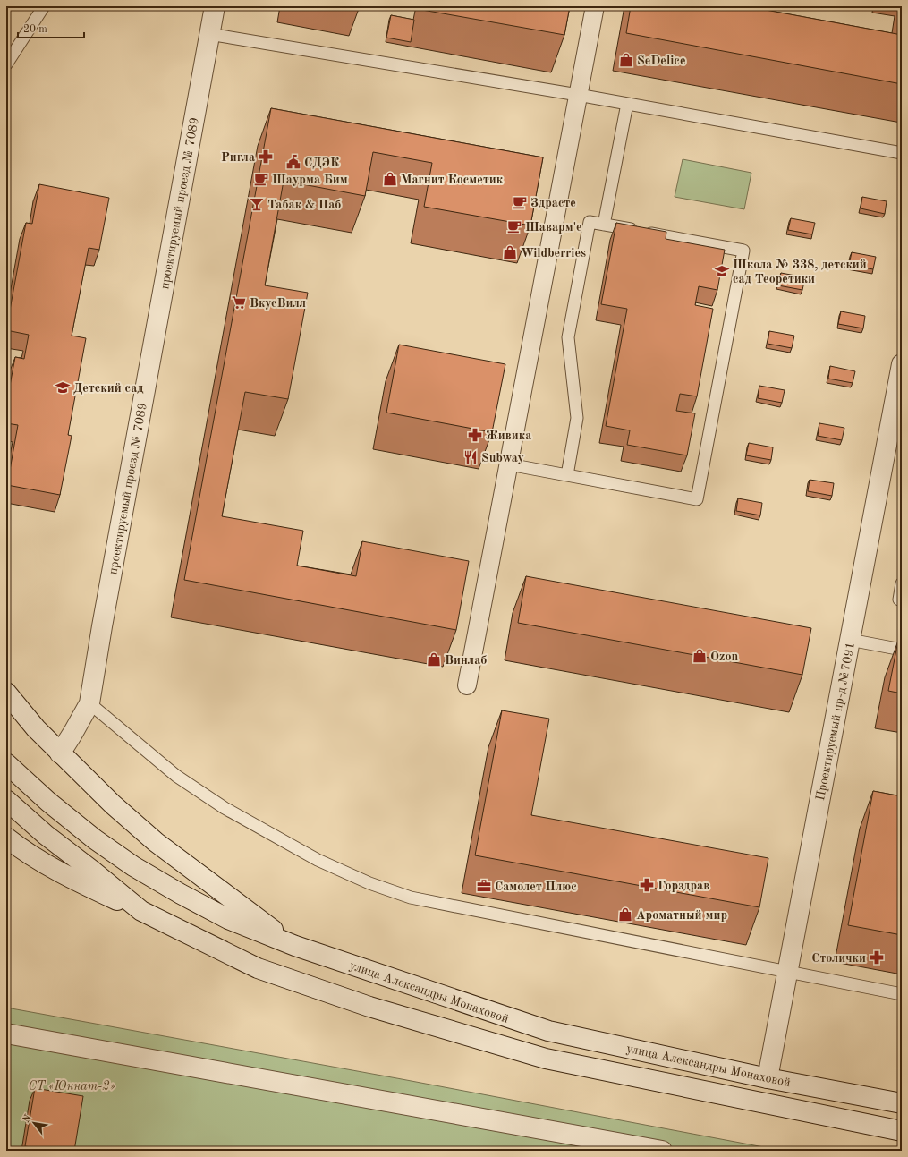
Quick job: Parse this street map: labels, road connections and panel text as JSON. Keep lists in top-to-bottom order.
{
  "streets": {
    "main road": ["проектируемый проезд № 7089", "Проектируемый пр-д №7091", "улица Александры Монаховой"]
  },
  "crossings": [
    ["Проектируемый пр-д №7091", "улица Александры Монаховой"]
  ],
  "parks": ["СТ «Юннат-2»"],
  "places": {
    "shop": [
      "SeDelice",
      "Магнит Косметик",
      "Wildberries",
      "Ozon",
      "Винлаб",
      "Ароматный мир"
    ],
    "pharmacy": [
      "Ригла",
      "Живика",
      "Горздрав",
      "Столички"
    ],
    "public building": ["СДЭК"],
    "cafe": ["Шаурма Бим", "Здрасте", "Шаварм'е"],
    "bar": ["Табак & Паб"],
    "school or university": ["Школа № 338, детский сад Теоретики", "Детский сад"],
    "supermarket": ["ВкусВилл"],
    "restaurant": ["Subway"],
    "office": ["Самолет Плюс"]
  },
  "scale_bar": "20 m",
  "north": "top left"
}
